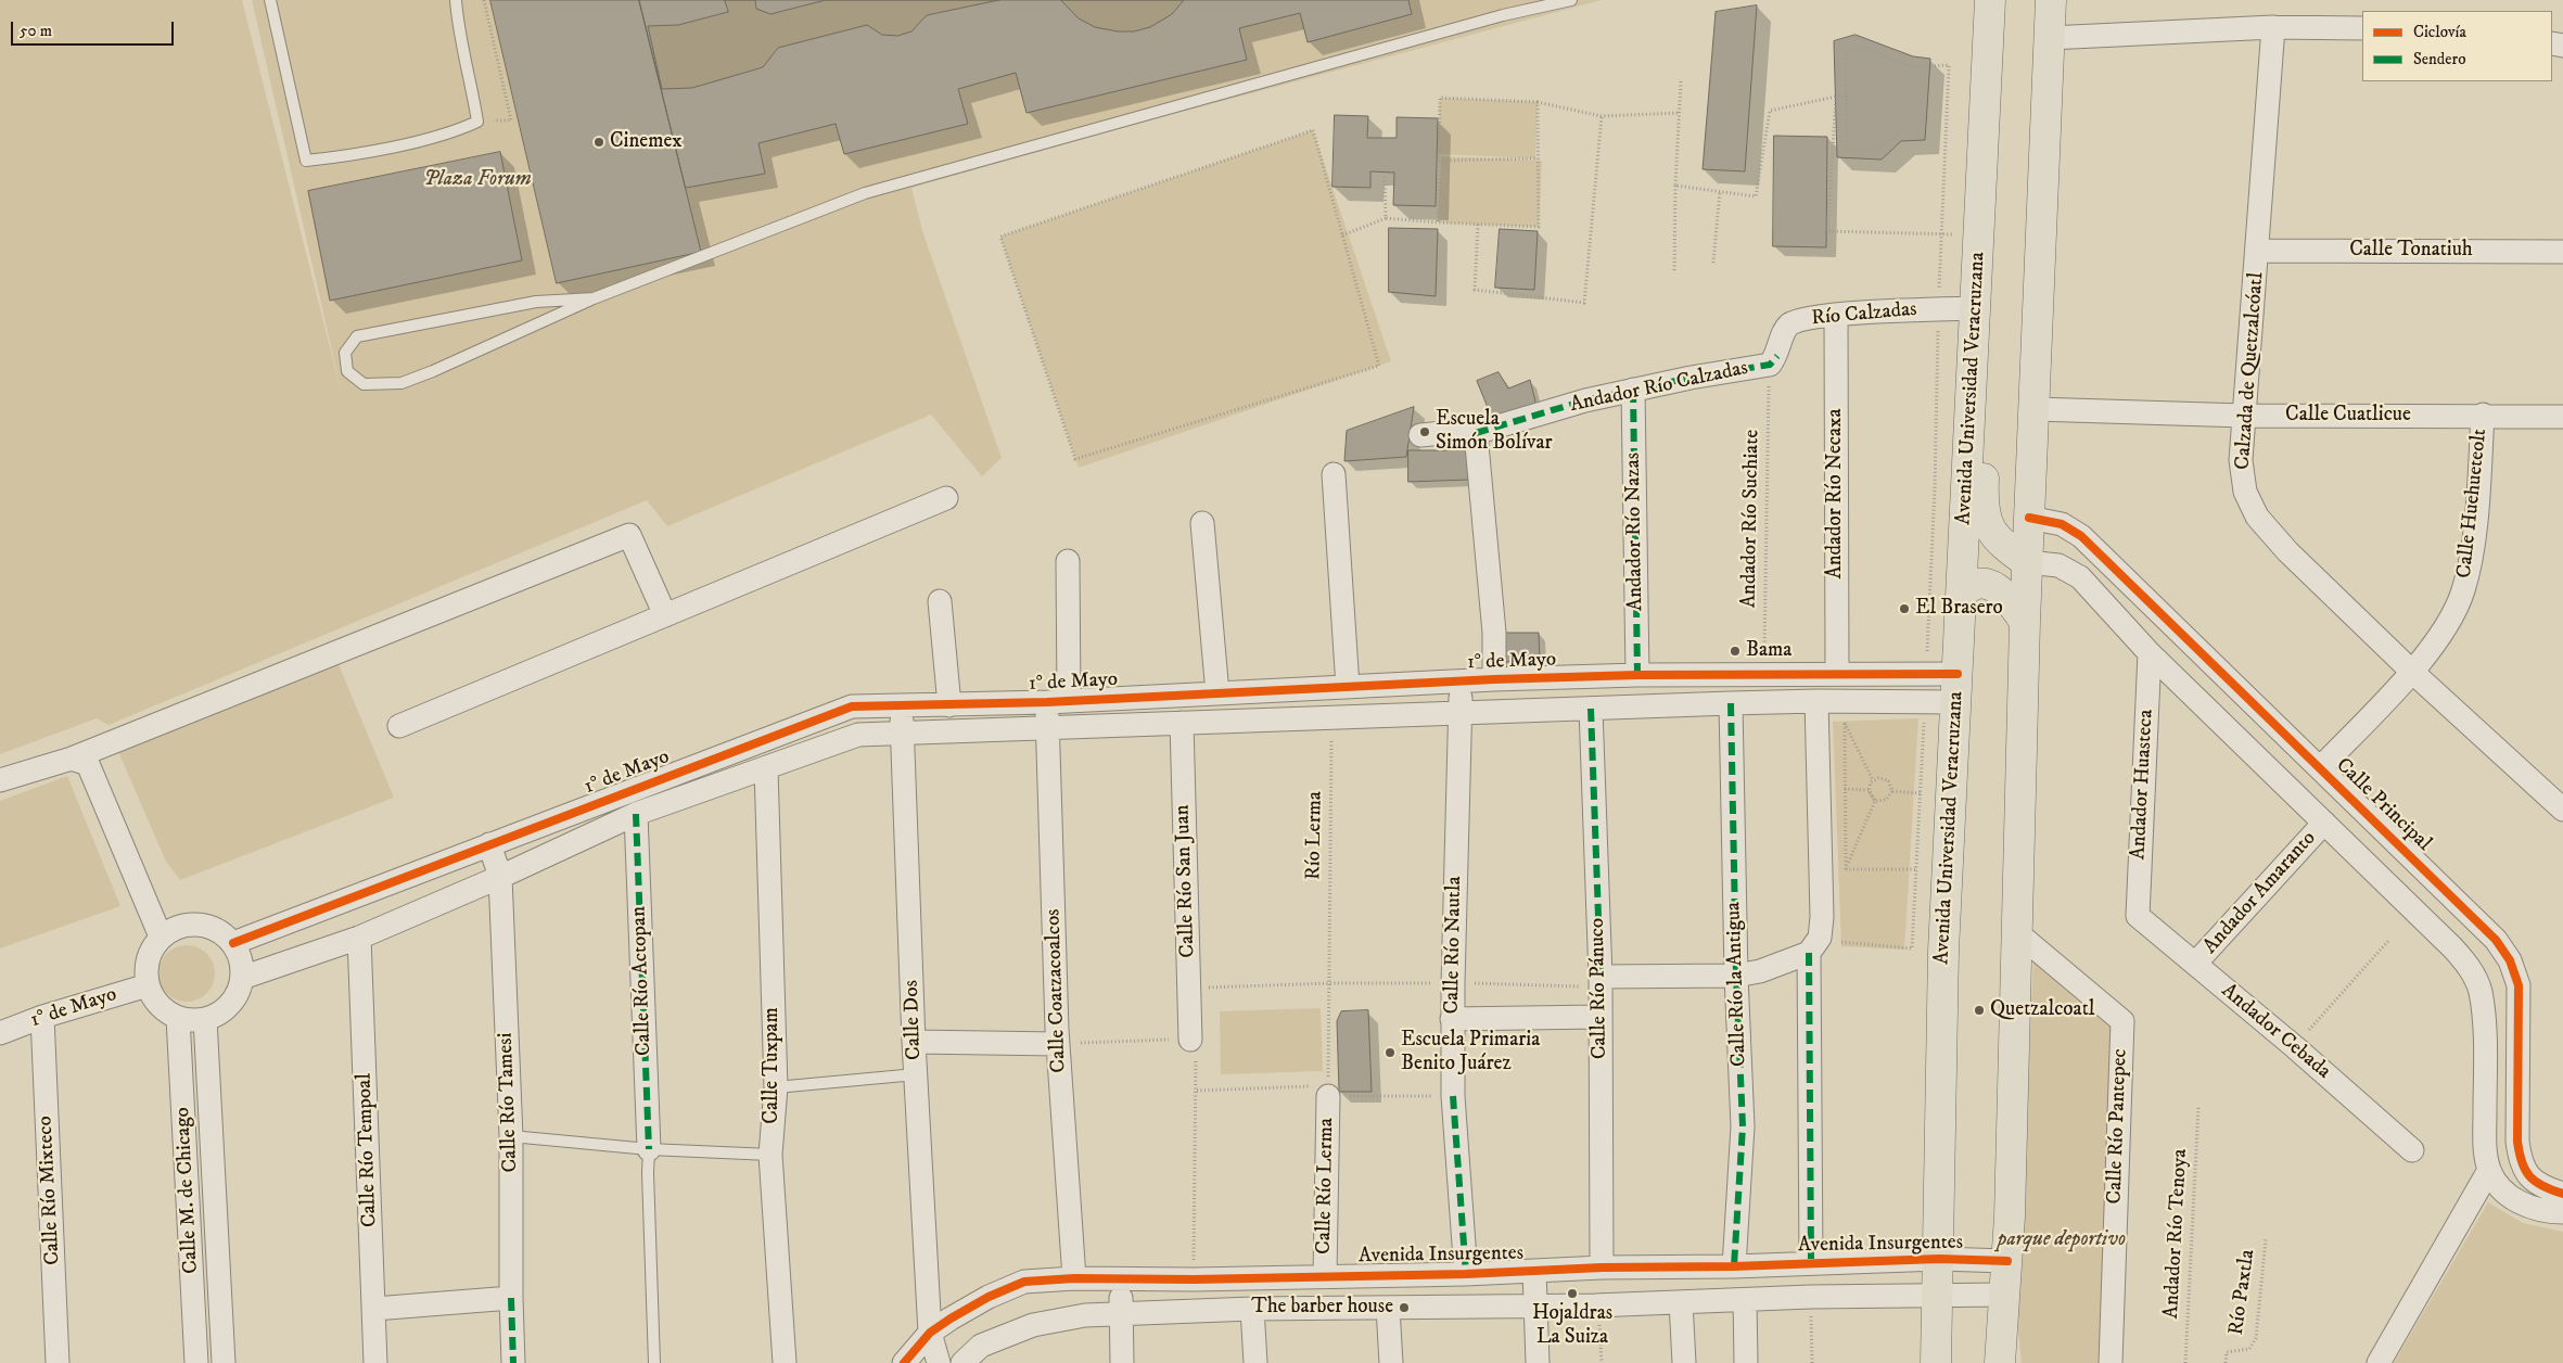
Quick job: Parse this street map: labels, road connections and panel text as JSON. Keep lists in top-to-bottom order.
{
  "streets": {
    "main road": ["Avenida Universidad Veracruzana"],
    "street": [
      "Calle Tonatiuh",
      "Río Calzadas",
      "Calzada de Quetzalcóatl",
      "Andador Río Calzadas",
      "Calle Cuatlicue",
      "Andador Río Necaxa",
      "Calle Huehueteolt",
      "Andador Río Nazas",
      "1° de Mayo",
      "Andador Huasteca",
      "Calle Principal",
      "Calle Río San Juan",
      "Andador Amaranto",
      "Calle Río Nautla",
      "Calle Río Actopan",
      "Calle Río la Antigua",
      "Calle Río Pánuco",
      "Calle Coatzacoalcos",
      "Calle Dos",
      "Andador Cebada",
      "Calle Tuxpam",
      "Calle Río Tamesi",
      "Calle Río Pantepec",
      "Calle Río Tempoal",
      "Calle Río Lerma",
      "Calle Río Mixteco",
      "Calle M. de Chicago",
      "Avenida Insurgentes"
    ],
    "path": [
      "Andador Río Suchiate",
      "Río Lerma",
      "Andador Río Tenoya",
      "Río Paxtla"
    ]
  },
  "crossings": [
    ["Calle Tonatiuh", "Calzada de Quetzalcóatl"],
    ["Río Calzadas", "Andador Río Calzadas"],
    ["Río Calzadas", "Avenida Universidad Veracruzana"],
    ["Río Calzadas", "Andador Río Necaxa"],
    ["Río Calzadas", "Andador Río Suchiate"],
    ["Calzada de Quetzalcóatl", "Calle Cuatlicue"],
    ["Calzada de Quetzalcóatl", "Calle Huehueteolt"],
    ["Andador Río Calzadas", "Andador Río Suchiate"],
    ["Andador Río Calzadas", "Andador Río Nazas"],
    ["Avenida Universidad Veracruzana", "1° de Mayo"],
    ["Avenida Universidad Veracruzana", "Avenida Insurgentes"],
    ["Calle Cuatlicue", "Calle Huehueteolt"],
    ["Andador Río Necaxa", "1° de Mayo"],
    ["Calle Huehueteolt", "Calle Principal"],
    ["Andador Río Suchiate", "1° de Mayo"],
    ["Andador Río Nazas", "1° de Mayo"],
    ["1° de Mayo", "Río Lerma"],
    ["1° de Mayo", "Calle Río San Juan"],
    ["1° de Mayo", "Calle Río Nautla"],
    ["1° de Mayo", "Calle Río Actopan"],
    ["1° de Mayo", "Calle Río la Antigua"],
    ["1° de Mayo", "Calle Río Pánuco"],
    ["1° de Mayo", "Calle Coatzacoalcos"],
    ["1° de Mayo", "Calle Dos"],
    ["1° de Mayo", "Calle Tuxpam"],
    ["1° de Mayo", "Calle Río Tamesi"],
    ["1° de Mayo", "Calle Río Tempoal"],
    ["1° de Mayo", "Calle Río Mixteco"],
    ["1° de Mayo", "Calle M. de Chicago"],
    ["Andador Huasteca", "Andador Cebada"],
    ["Río Lerma", "Calle Río Lerma"],
    ["Andador Amaranto", "Andador Cebada"],
    ["Calle Río Nautla", "Avenida Insurgentes"],
    ["Calle Río la Antigua", "Avenida Insurgentes"],
    ["Calle Río Pánuco", "Avenida Insurgentes"],
    ["Calle Coatzacoalcos", "Avenida Insurgentes"],
    ["Calle Dos", "Avenida Insurgentes"],
    ["Calle Río Lerma", "Avenida Insurgentes"]
  ],
  "parks": ["Plaza Forum", "parque deportivo"],
  "places": [
    "Cinemex",
    "Escuela Simón Bolívar",
    "El Brasero",
    "Bama",
    "Quetzalcoatl",
    "Escuela Primaria Benito Juárez",
    "Hojaldras La Suiza",
    "The barber house"
  ],
  "legend": ["Ciclovía", "Sendero"],
  "scale_bar": "50 m"
}
